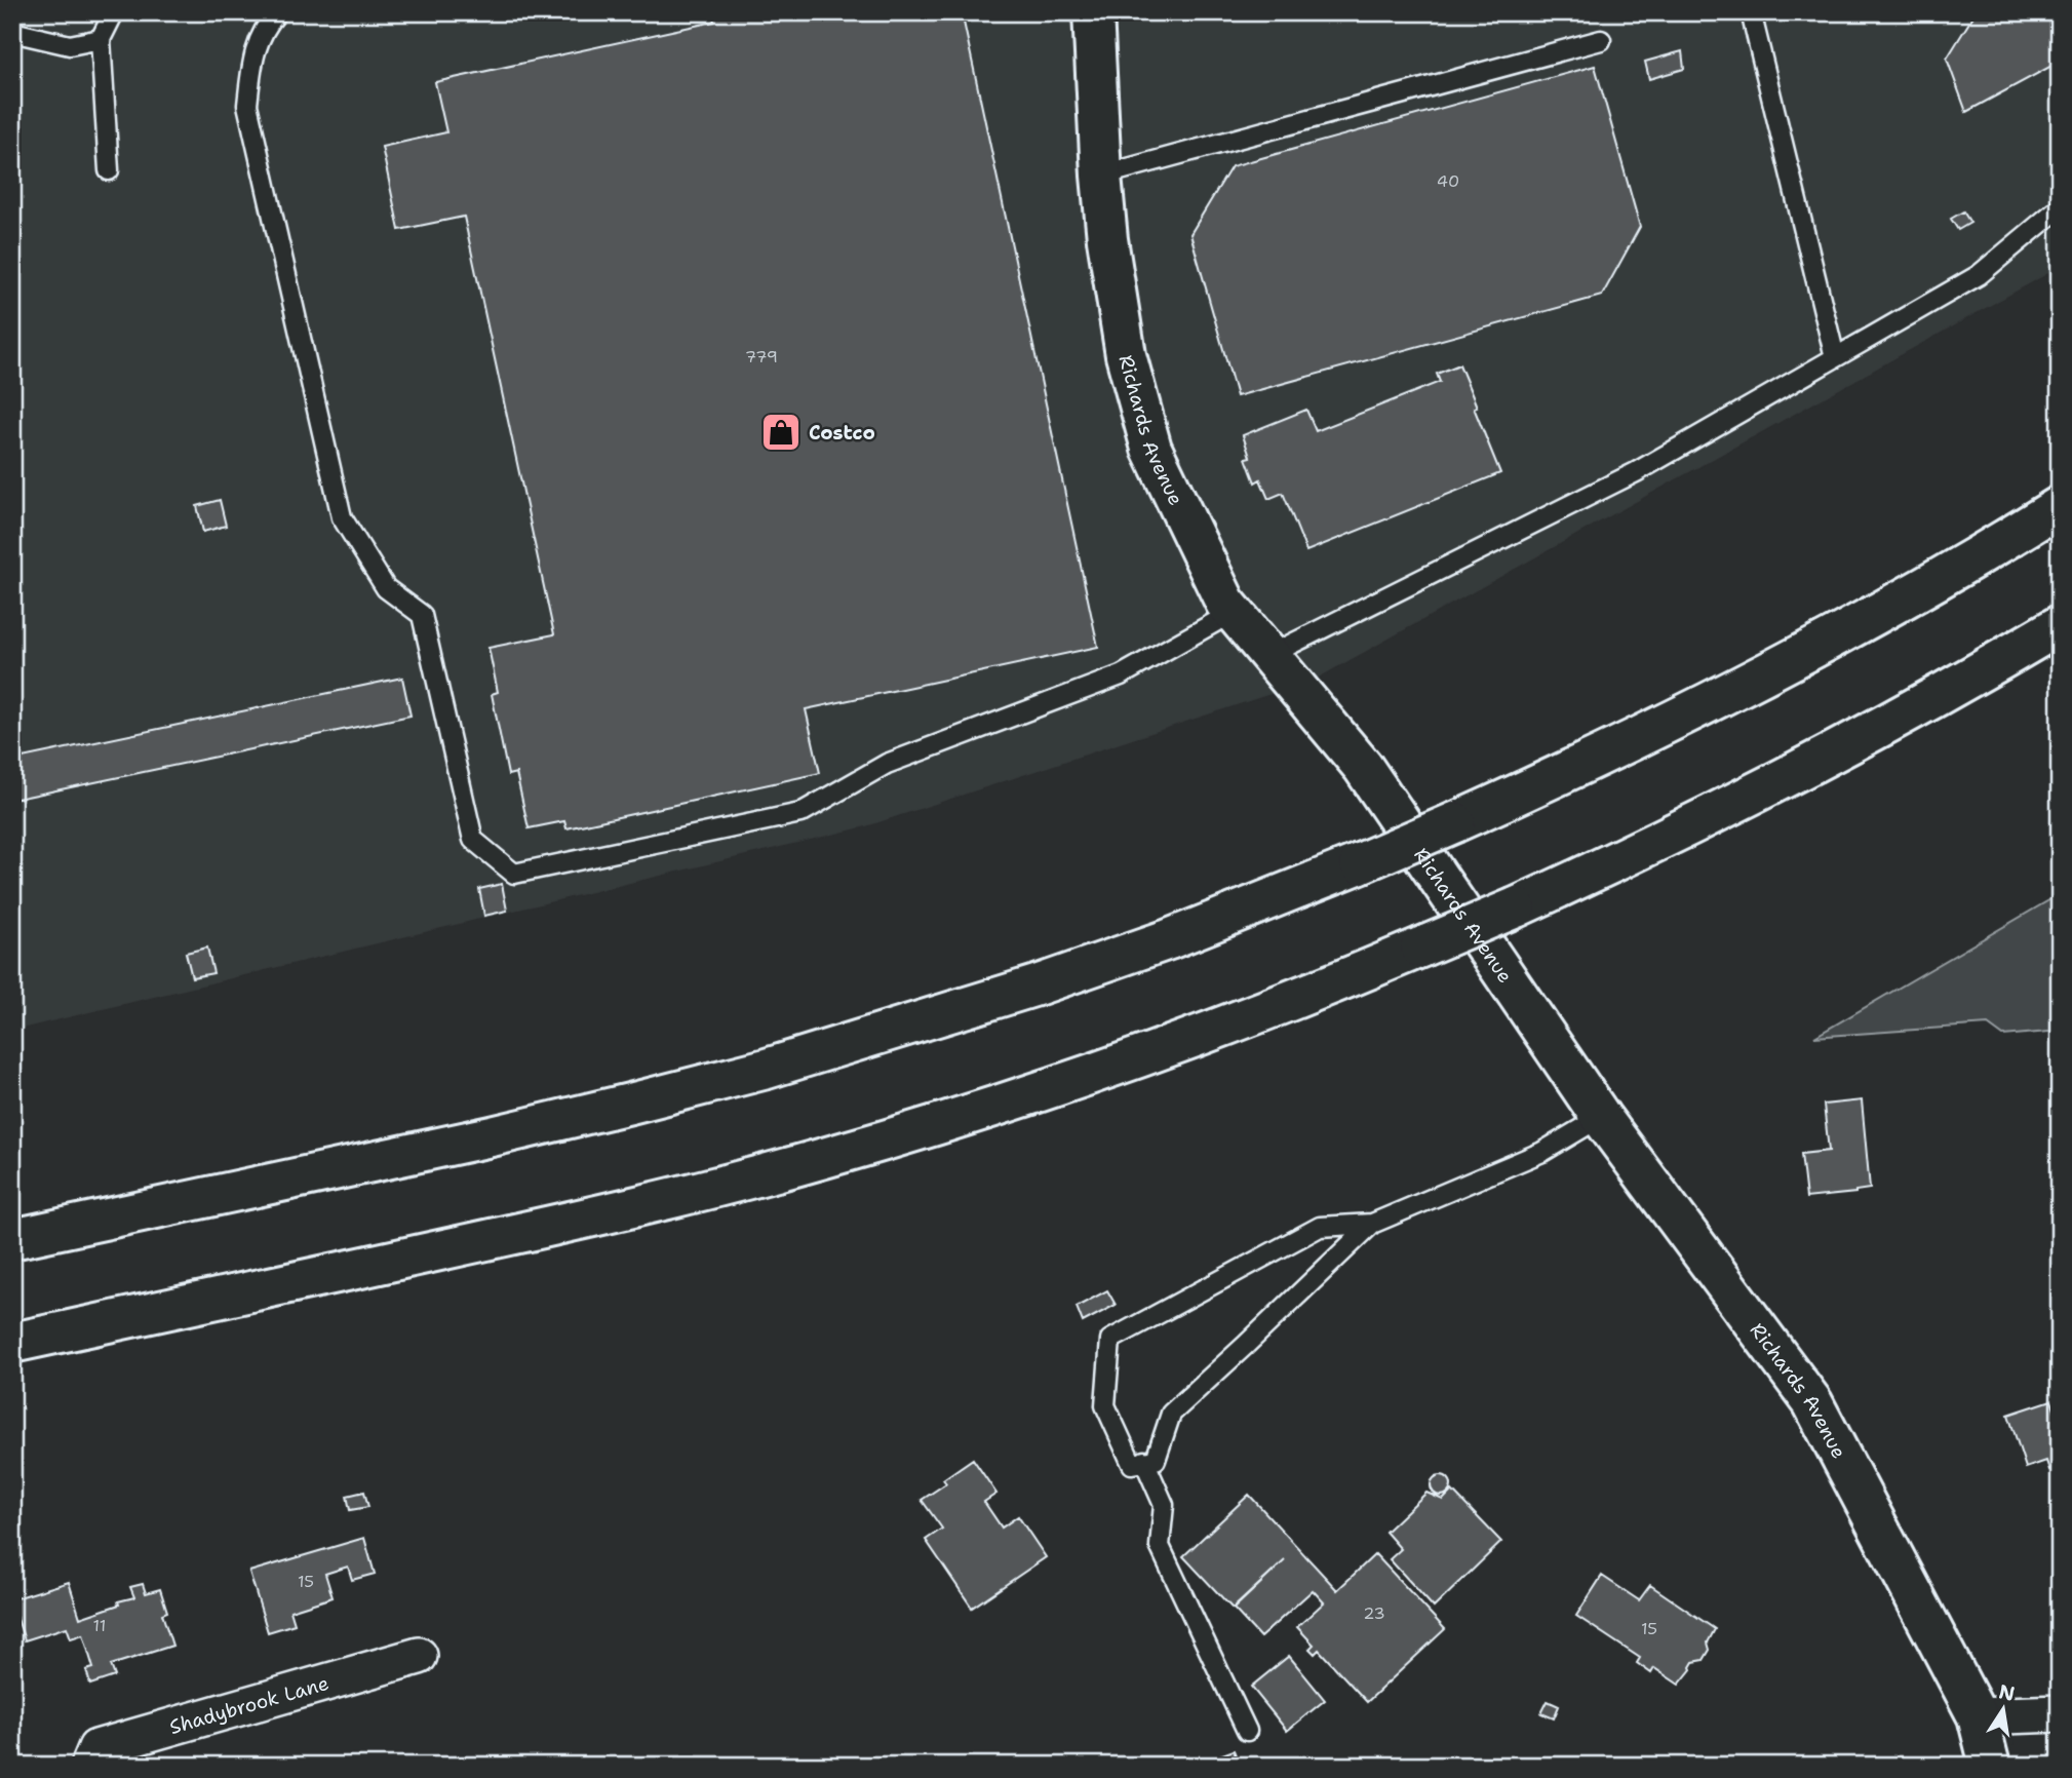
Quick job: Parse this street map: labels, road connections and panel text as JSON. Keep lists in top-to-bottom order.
{
  "streets": {
    "main road": ["Richards Avenue"],
    "street": ["Shadybrook Lane"]
  },
  "places": {
    "shop": ["Costco"]
  },
  "house_numbers": [
    "40",
    "779",
    "15",
    "23",
    "11",
    "15"
  ],
  "north": "top"
}
